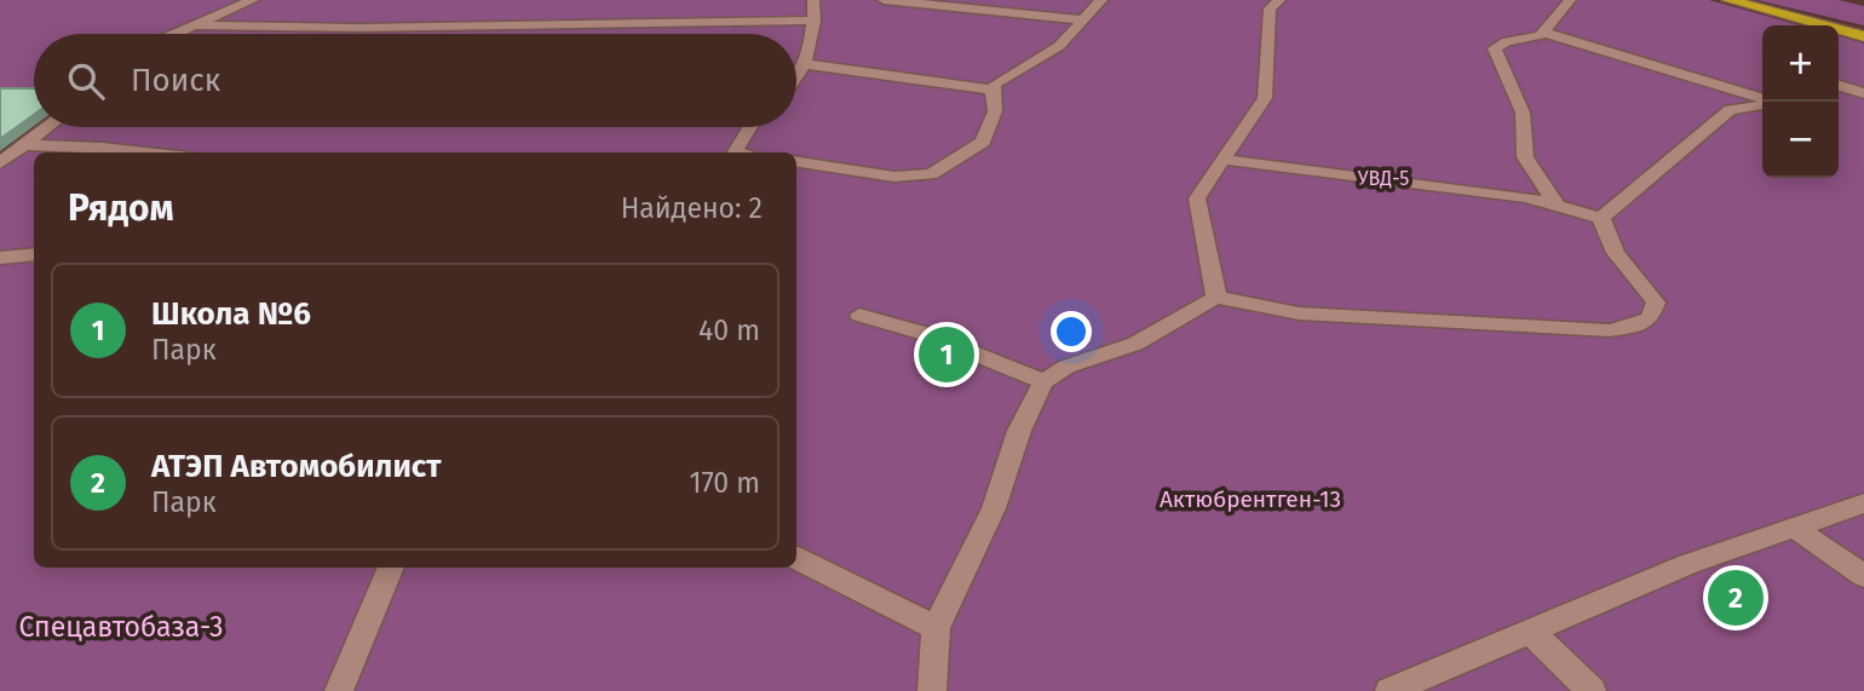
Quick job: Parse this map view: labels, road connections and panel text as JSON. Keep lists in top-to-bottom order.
{
  "parks": ["УВД-5", "Актюбрентген-13", "Спецавтобаза-3"],
  "page": {
    "map_buttons": ["+", "−"],
    "search": "Поиск",
    "heading": ["Рядом", "Найдено: 2"],
    "list": [
      {
        "mark": "1",
        "name": "Школа №6",
        "note": "Парк",
        "value": "40 m"
      },
      {
        "mark": "2",
        "name": "АТЭП Автомобилист",
        "note": "Парк",
        "value": "170 m"
      }
    ],
    "pins": ["1", "2"]
  }
}
